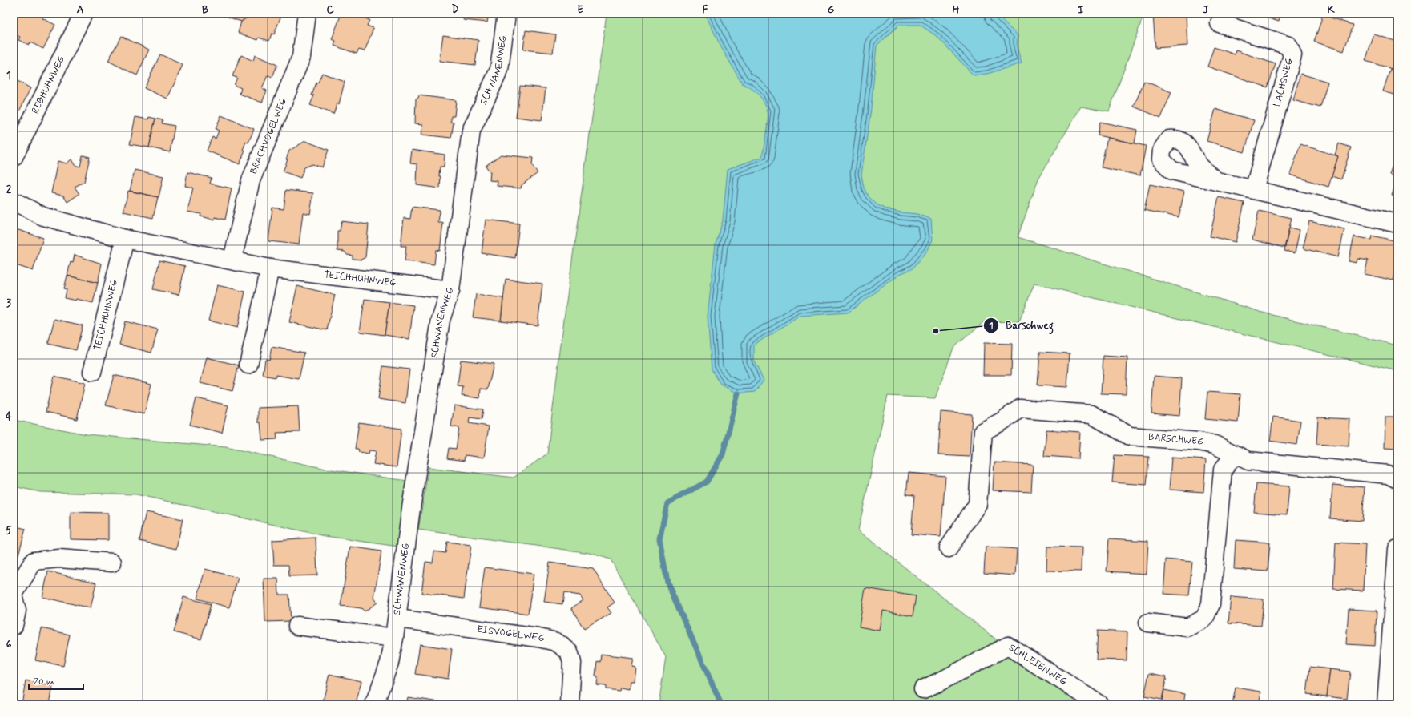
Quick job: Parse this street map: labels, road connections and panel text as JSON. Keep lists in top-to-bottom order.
{
  "streets": {
    "street": [
      "SCHWANENWEG",
      "LACHSWEG",
      "REBHUHNWEG",
      "BRACHVOGELWEG",
      "TEICHHUHNWEG",
      "BARSCHWEG",
      "EISVOGELWEG",
      "SCHLEIENWEG"
    ]
  },
  "crossings": [
    ["SCHWANENWEG", "TEICHHUHNWEG"],
    ["SCHWANENWEG", "EISVOGELWEG"],
    ["BRACHVOGELWEG", "TEICHHUHNWEG"]
  ],
  "places": ["Barschweg"],
  "scale_bar": "20 m",
  "grid": {
    "columns": [
      "A",
      "B",
      "C",
      "D",
      "E",
      "F",
      "G",
      "H",
      "I",
      "J",
      "K"
    ],
    "rows": [
      "1",
      "2",
      "3",
      "4",
      "5",
      "6"
    ]
  }
}
